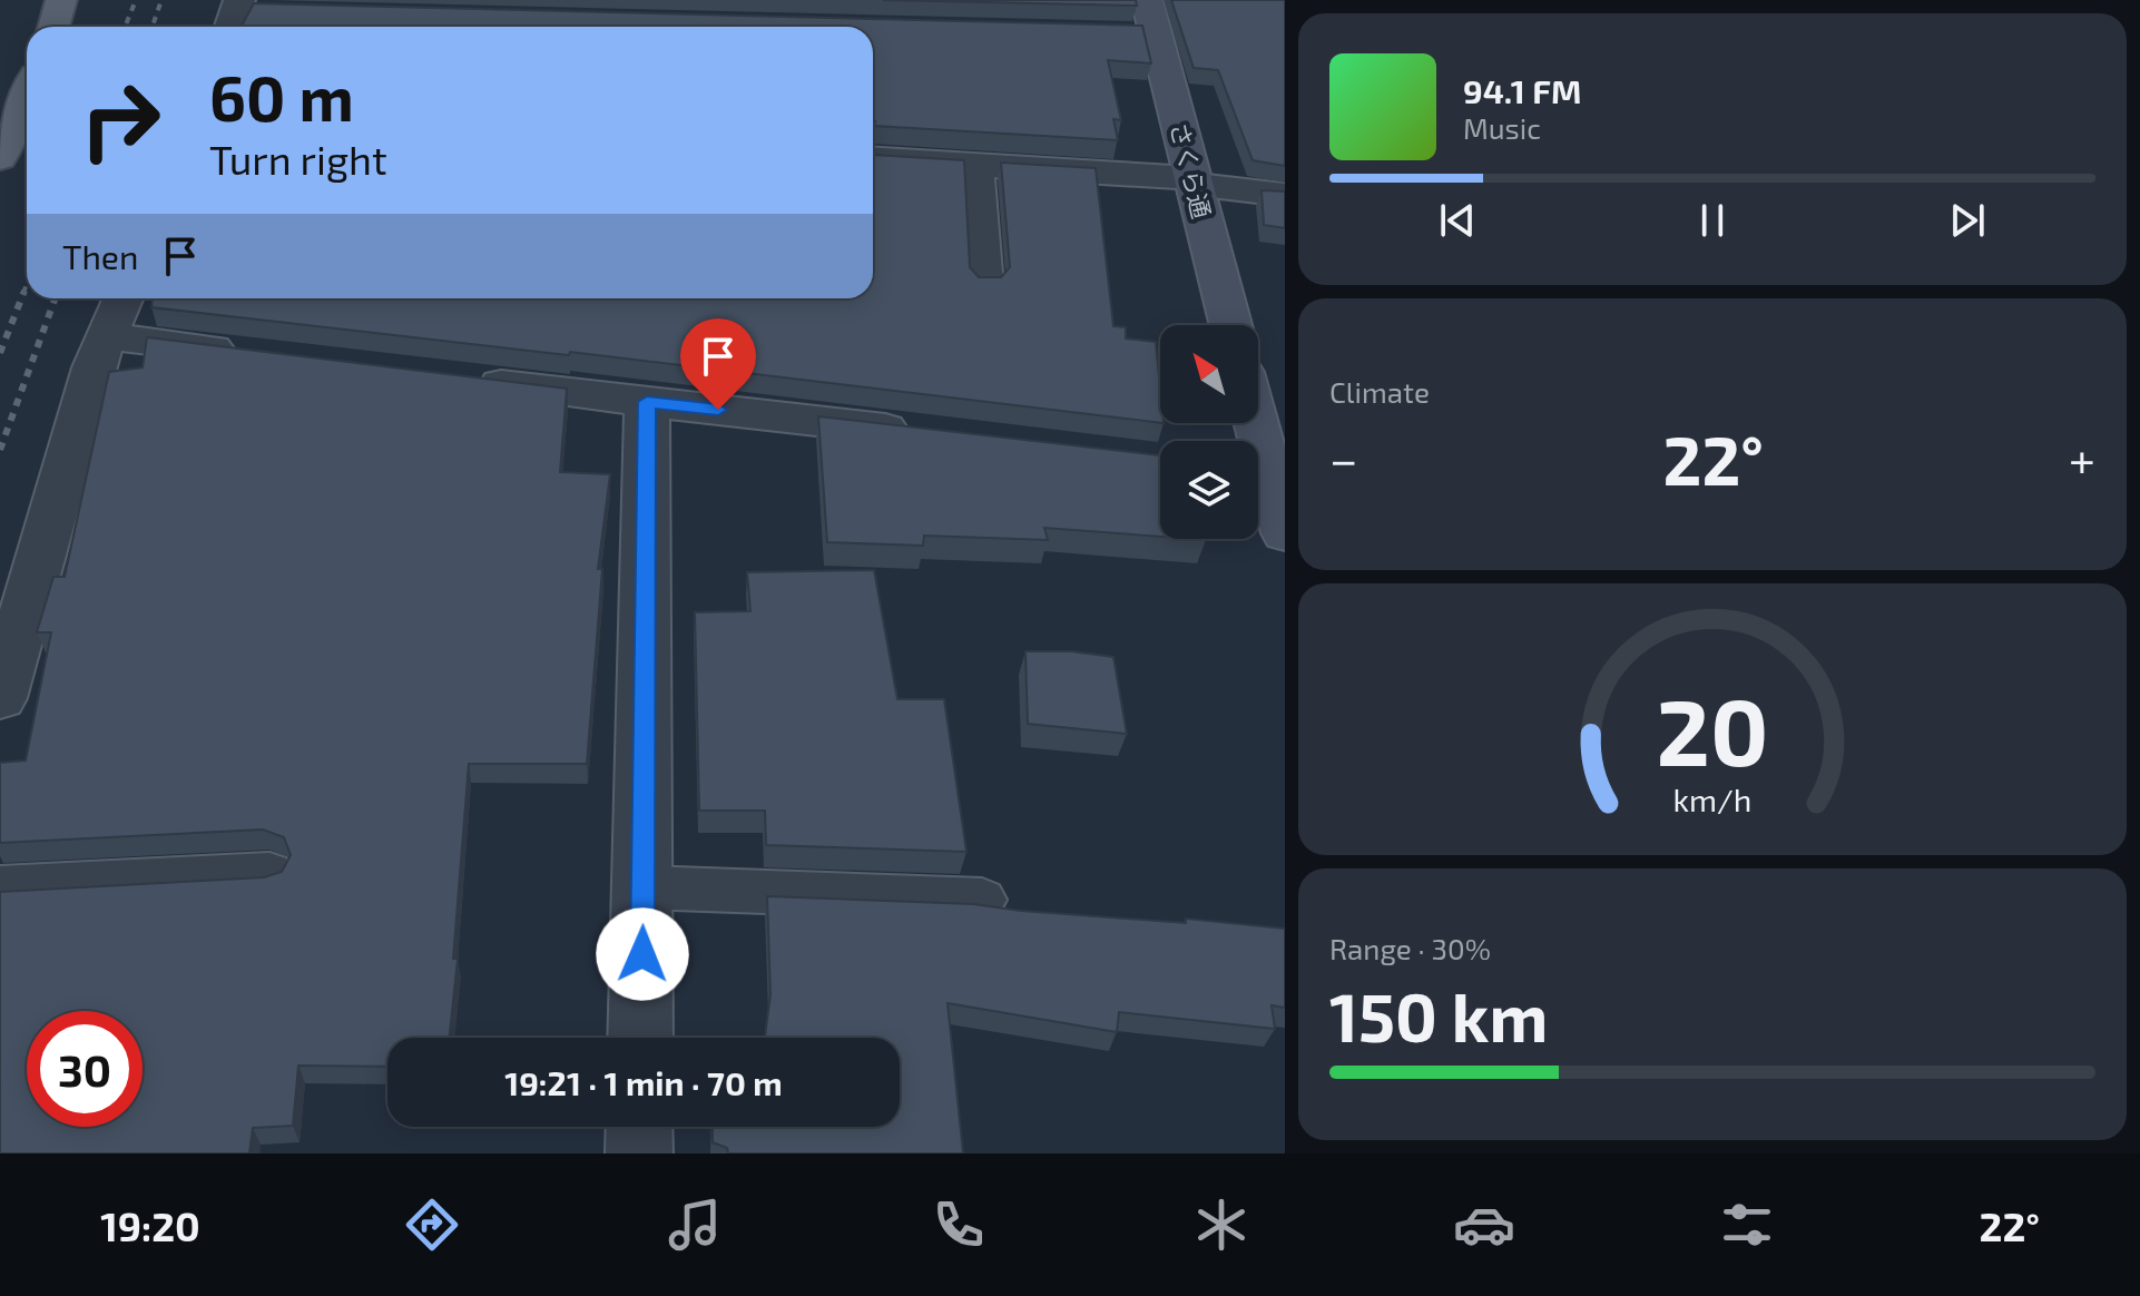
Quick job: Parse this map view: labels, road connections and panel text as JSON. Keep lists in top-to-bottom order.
{
  "streets": {
    "street": ["さくら通"]
  },
  "north": "top left",
  "page": {
    "turn": ["60 m", "Turn right"],
    "song": ["94.1 FM", "Music"],
    "then": "Then",
    "tile": [
      "Climate",
      ["Range · 30%", "150 km"]
    ],
    "heat": ["−", "22°", "+"],
    "limit": "30",
    "trip": "19:21 · 1 min · 70 m",
    "tabs": ["19:20", "22°"],
    "gauge": ["20", "km/h"]
  }
}
